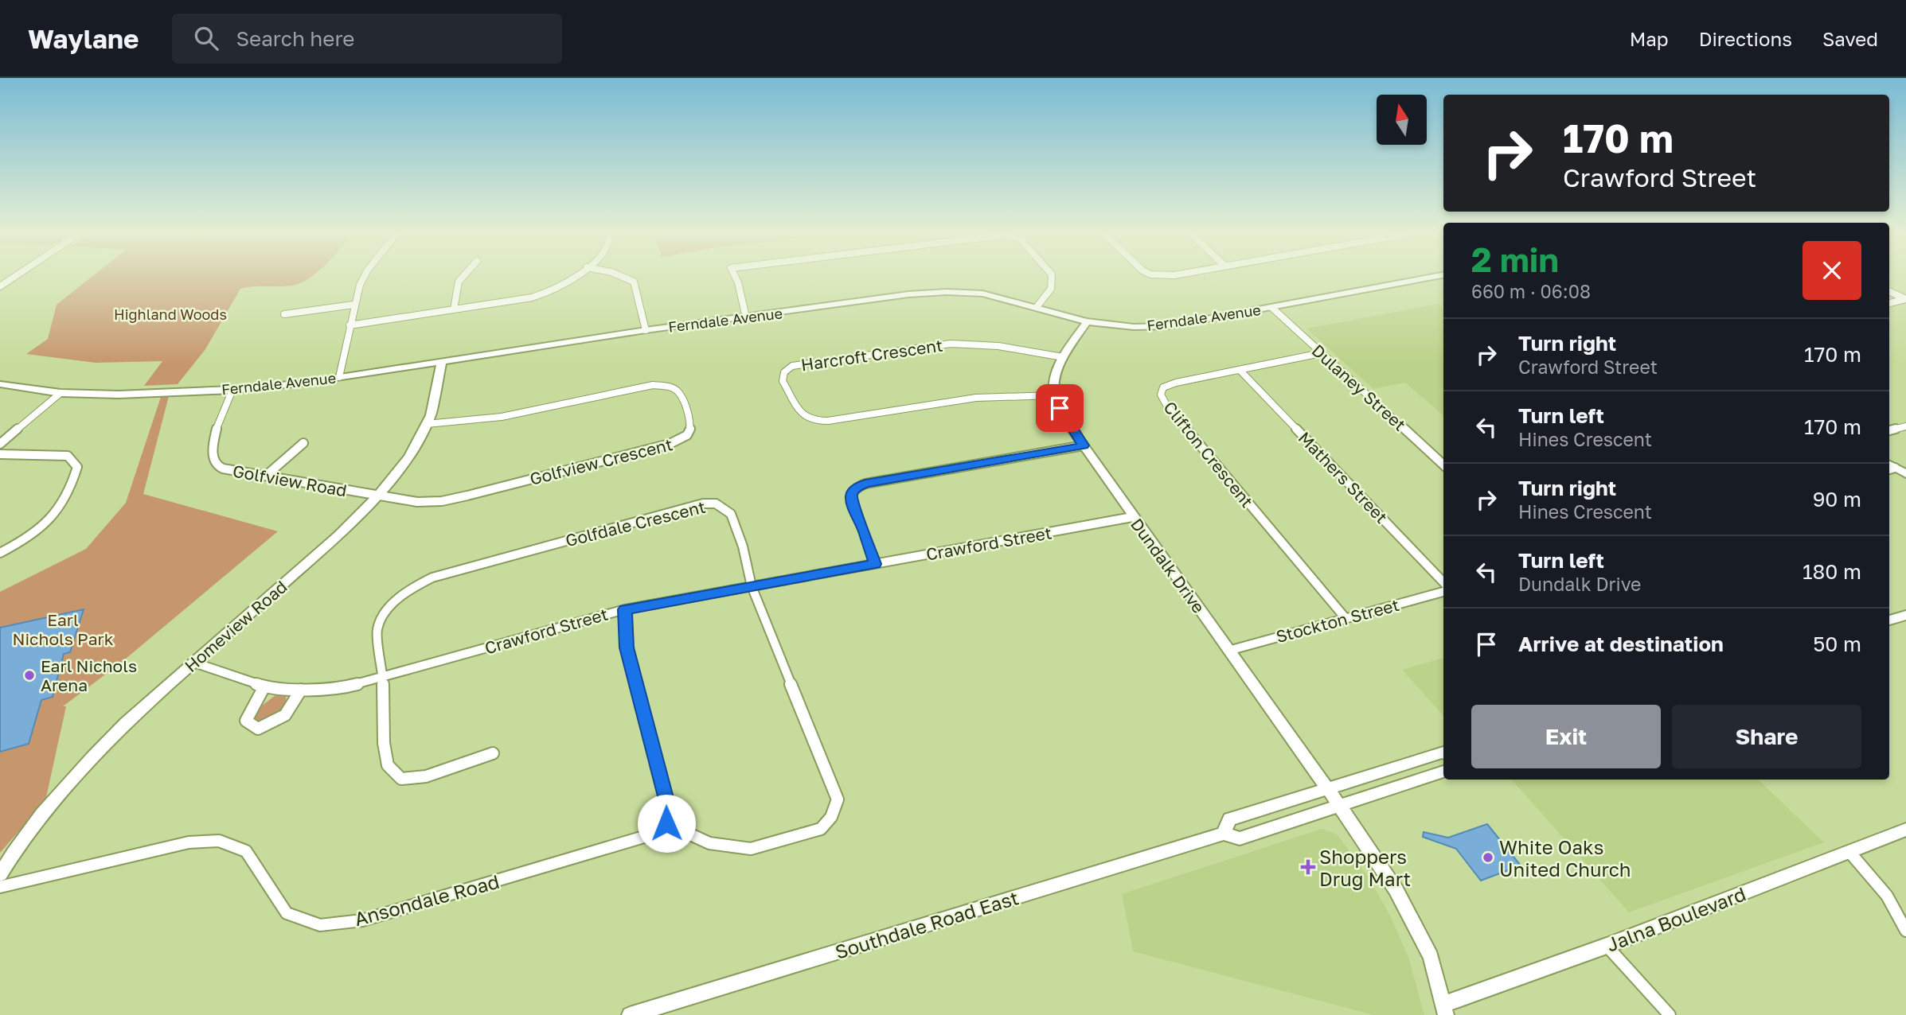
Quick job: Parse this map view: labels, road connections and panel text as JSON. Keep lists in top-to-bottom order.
{
  "streets": {
    "street": [
      "Ferndale Avenue",
      "Harcroft Crescent",
      "Dulaney Street",
      "Clifton Crescent",
      "Golfview Crescent",
      "Mathers Street",
      "Golfview Road",
      "Golfdale Crescent",
      "Crawford Street",
      "Dundalk Drive",
      "Stockton Street",
      "Homeview Road",
      "Ansondale Road",
      "Jalna Boulevard",
      "Southdale Road East"
    ]
  },
  "crossings": [
    ["Ferndale Avenue", "Dulaney Street"],
    ["Ferndale Avenue", "Golfview Road"],
    ["Ferndale Avenue", "Homeview Road"],
    ["Harcroft Crescent", "Dundalk Drive"],
    ["Dulaney Street", "Clifton Crescent"],
    ["Clifton Crescent", "Mathers Street"],
    ["Clifton Crescent", "Stockton Street"],
    ["Golfview Crescent", "Golfview Road"],
    ["Golfview Crescent", "Homeview Road"],
    ["Golfview Road", "Homeview Road"],
    ["Golfdale Crescent", "Crawford Street"],
    ["Golfdale Crescent", "Ansondale Road"],
    ["Crawford Street", "Dundalk Drive"],
    ["Crawford Street", "Homeview Road"],
    ["Dundalk Drive", "Stockton Street"],
    ["Dundalk Drive", "Jalna Boulevard"],
    ["Dundalk Drive", "Southdale Road East"],
    ["Jalna Boulevard", "Southdale Road East"]
  ],
  "parks": ["Highland Woods", "Earl Nichols Park"],
  "places": {
    "other": ["Earl Nichols Arena", "White Oaks United Church"],
    "health": ["Shoppers Drug Mart"]
  },
  "north": "top",
  "page": {
    "header": "Waylane",
    "search": "Search here",
    "nav": ["Map", "Directions", "Saved"],
    "turn": ["170 m", "Crawford Street"],
    "heading": ["2 min", "660 m · 06:08"],
    "list": [
      {
        "name": "Turn right",
        "note": "Crawford Street",
        "value": "170 m"
      },
      {
        "name": "Turn left",
        "note": "Hines Crescent",
        "value": "170 m"
      },
      {
        "name": "Turn right",
        "note": "Hines Crescent",
        "value": "90 m"
      },
      {
        "name": "Turn left",
        "note": "Dundalk Drive",
        "value": "180 m"
      },
      {
        "name": "Arrive at destination",
        "value": "50 m"
      }
    ],
    "buttons": ["Exit", "Share"]
  }
}
